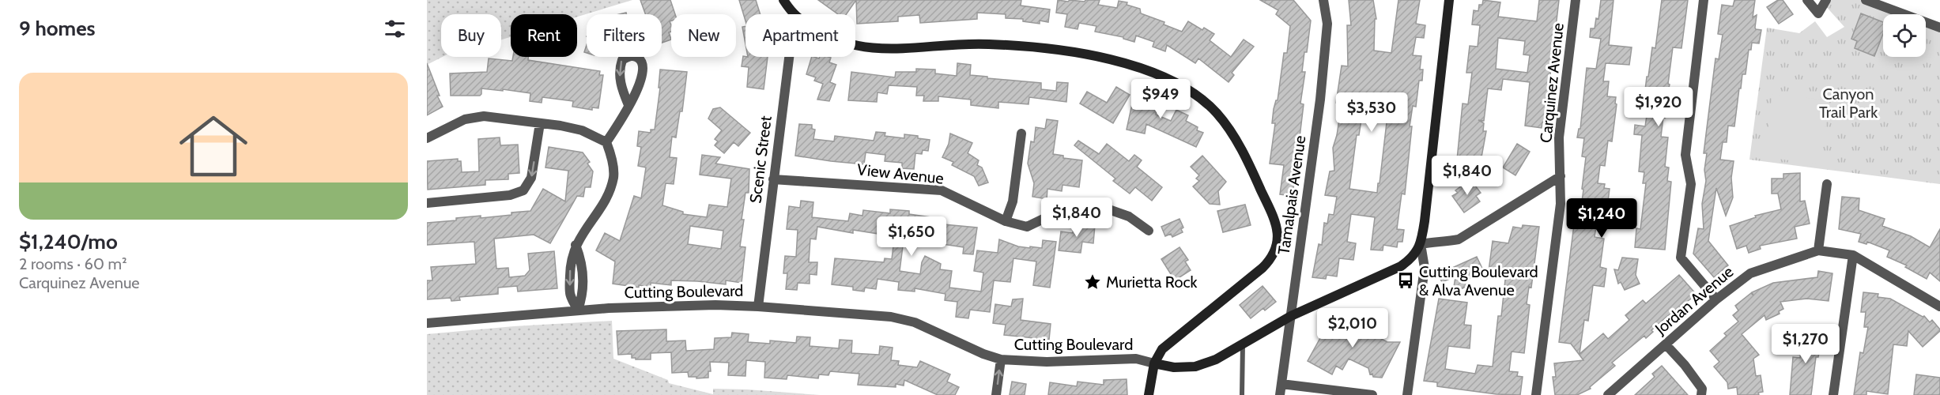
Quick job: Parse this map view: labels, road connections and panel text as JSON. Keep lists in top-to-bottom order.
{
  "streets": {
    "main road": ["Cutting Boulevard"],
    "street": [
      "Carquinez Avenue",
      "Scenic Street",
      "View Avenue",
      "Tamalpais Avenue",
      "Jordan Avenue"
    ]
  },
  "crossings": [
    ["Scenic Street", "View Avenue"],
    ["Scenic Street", "Cutting Boulevard"],
    ["Tamalpais Avenue", "Cutting Boulevard"]
  ],
  "parks": ["Canyon Trail Park"],
  "places": {
    "bus stop": ["Cutting Boulevard & Alva Avenue"],
    "place": ["Murietta Rock"]
  },
  "page": {
    "heading": "9 homes",
    "chip": [
      "Buy",
      "Rent",
      "Filters",
      "New",
      "Apartment"
    ],
    "list": [
      {
        "name": "$1,240/mo",
        "note": "2 rooms · 60 m² · Carquinez Avenue"
      }
    ],
    "price": [
      "$949",
      "$1,920",
      "$3,530",
      "$1,840",
      "$1,840",
      "$1,240",
      "$1,650",
      "$2,010",
      "$1,270"
    ]
  }
}
